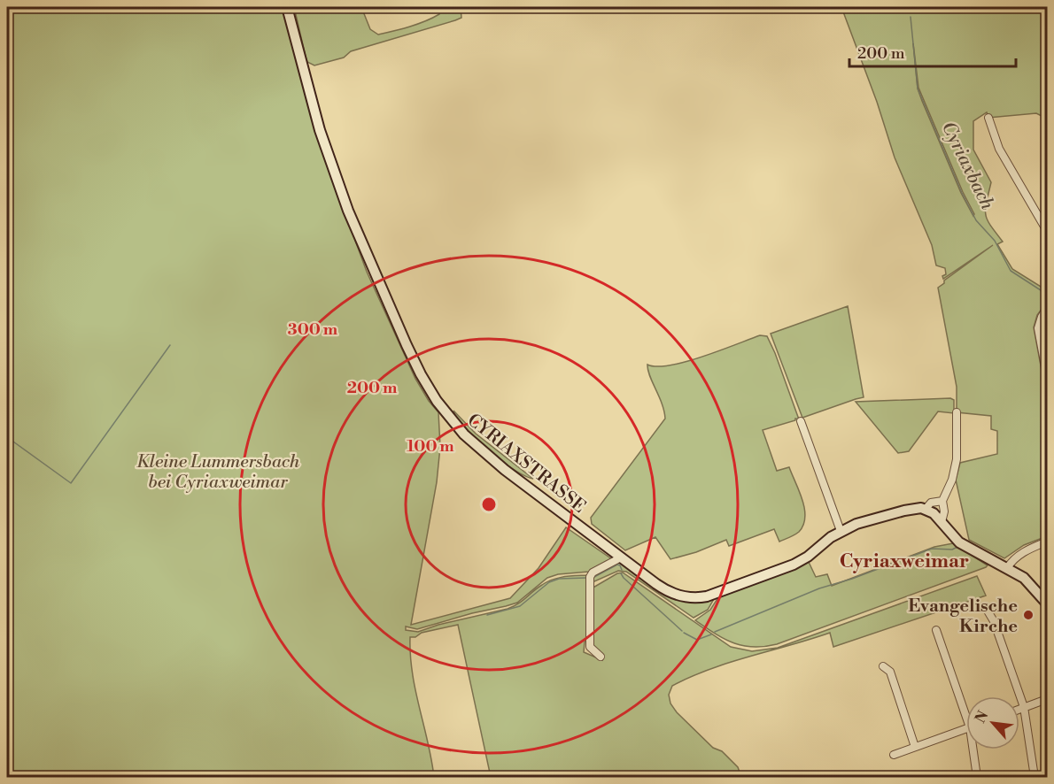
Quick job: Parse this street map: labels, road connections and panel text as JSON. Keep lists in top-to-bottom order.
{
  "streets": {
    "street": ["CYRIAXSTRASSE"]
  },
  "districts": ["Cyriaxweimar"],
  "water": ["Cyriaxbach"],
  "parks": ["Kleine Lummersbach bei Cyriaxweimar"],
  "places": ["Evangelische Kirche"],
  "scale_bar": "200 m",
  "north": "top left",
  "rings": ["300 m", "200 m", "100 m"]
}
